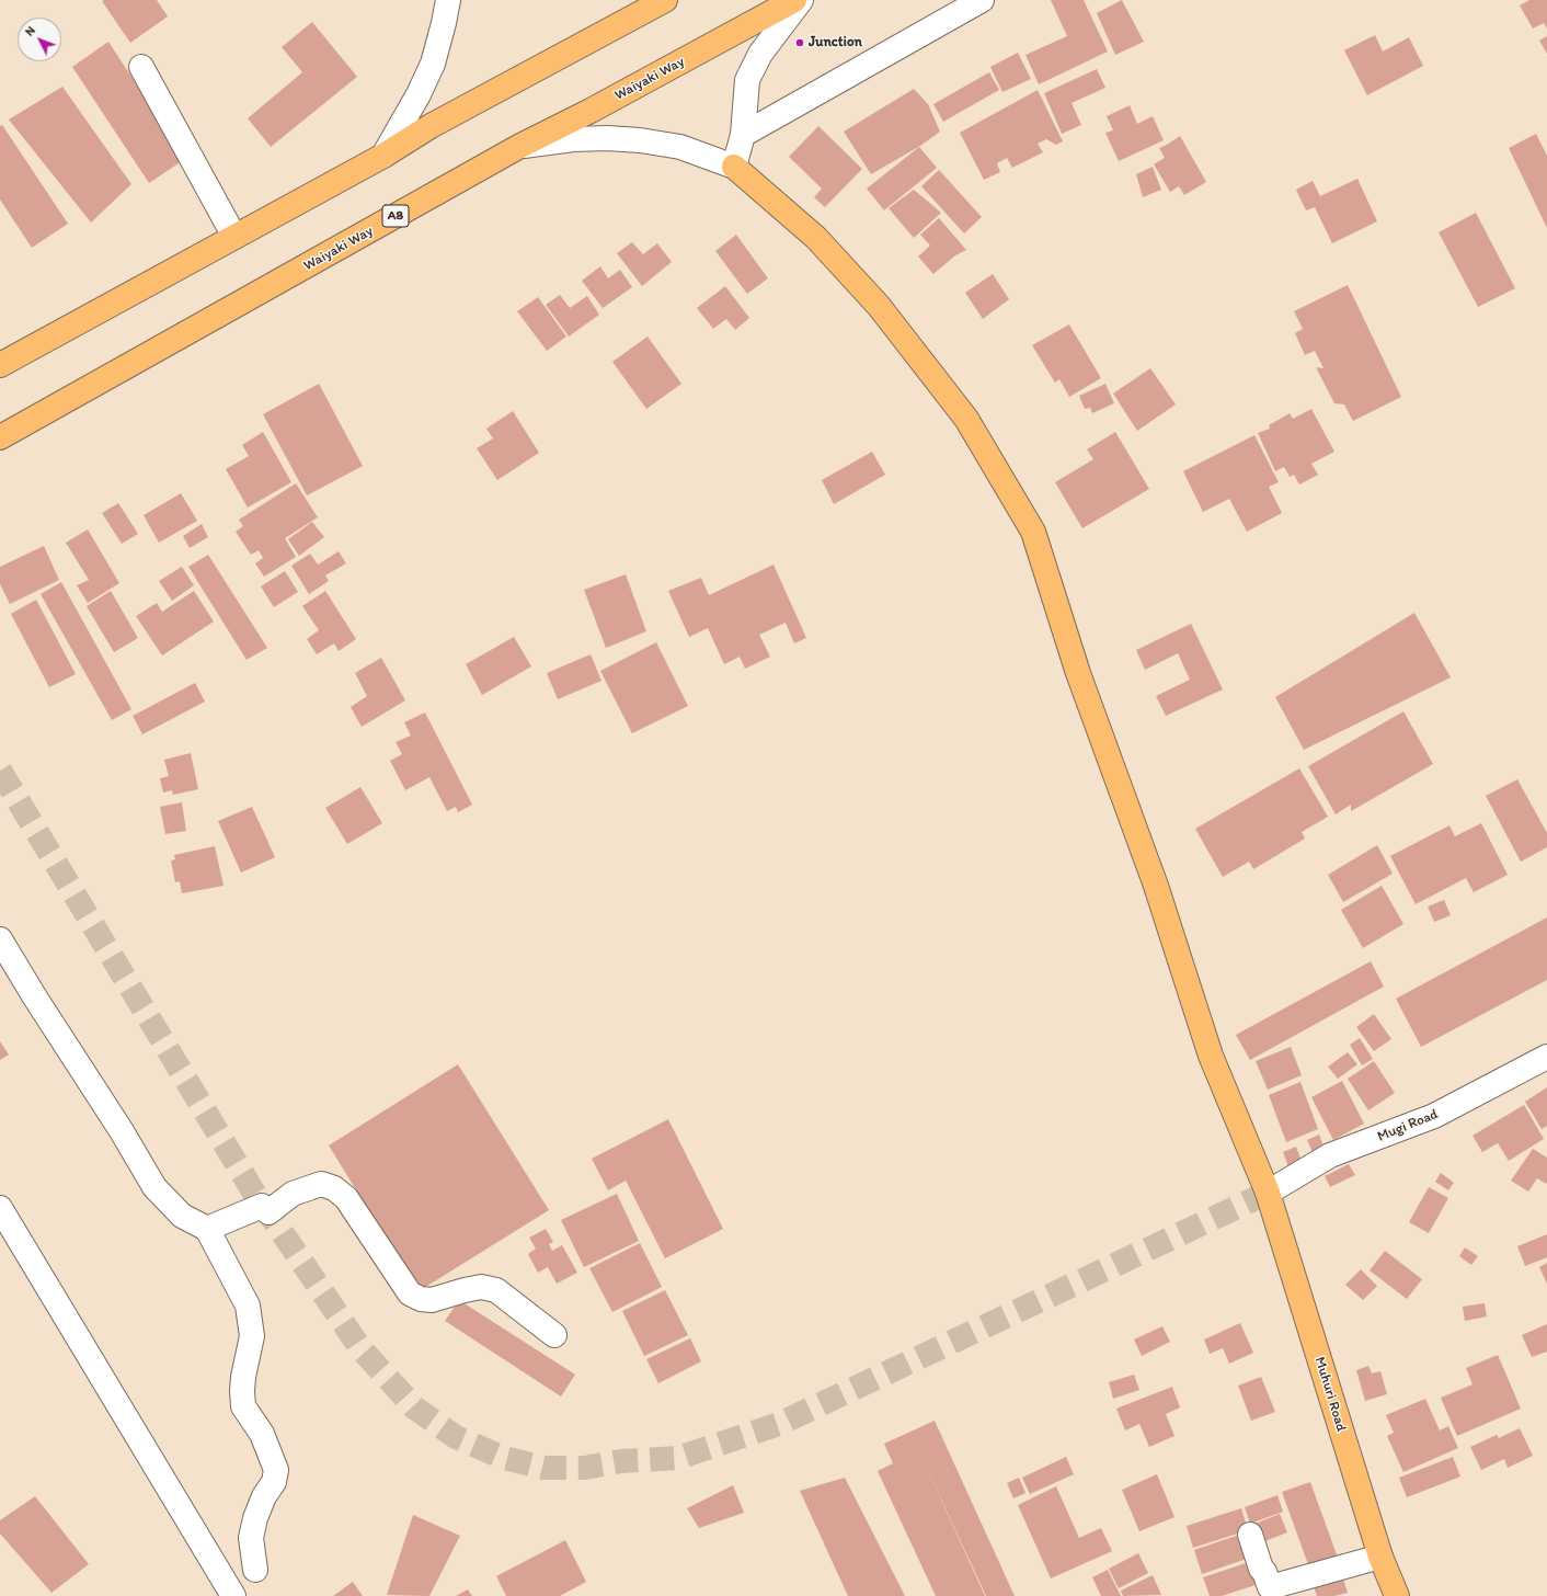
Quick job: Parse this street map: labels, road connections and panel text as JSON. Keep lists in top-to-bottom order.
{
  "streets": {
    "main road": ["Waiyaki Way", "A8", "Muhuri Road"],
    "street": ["Mugi Road"]
  },
  "crossings": [
    ["Mugi Road", "Muhuri Road"]
  ],
  "places": ["Junction"],
  "north": "top left"
}
